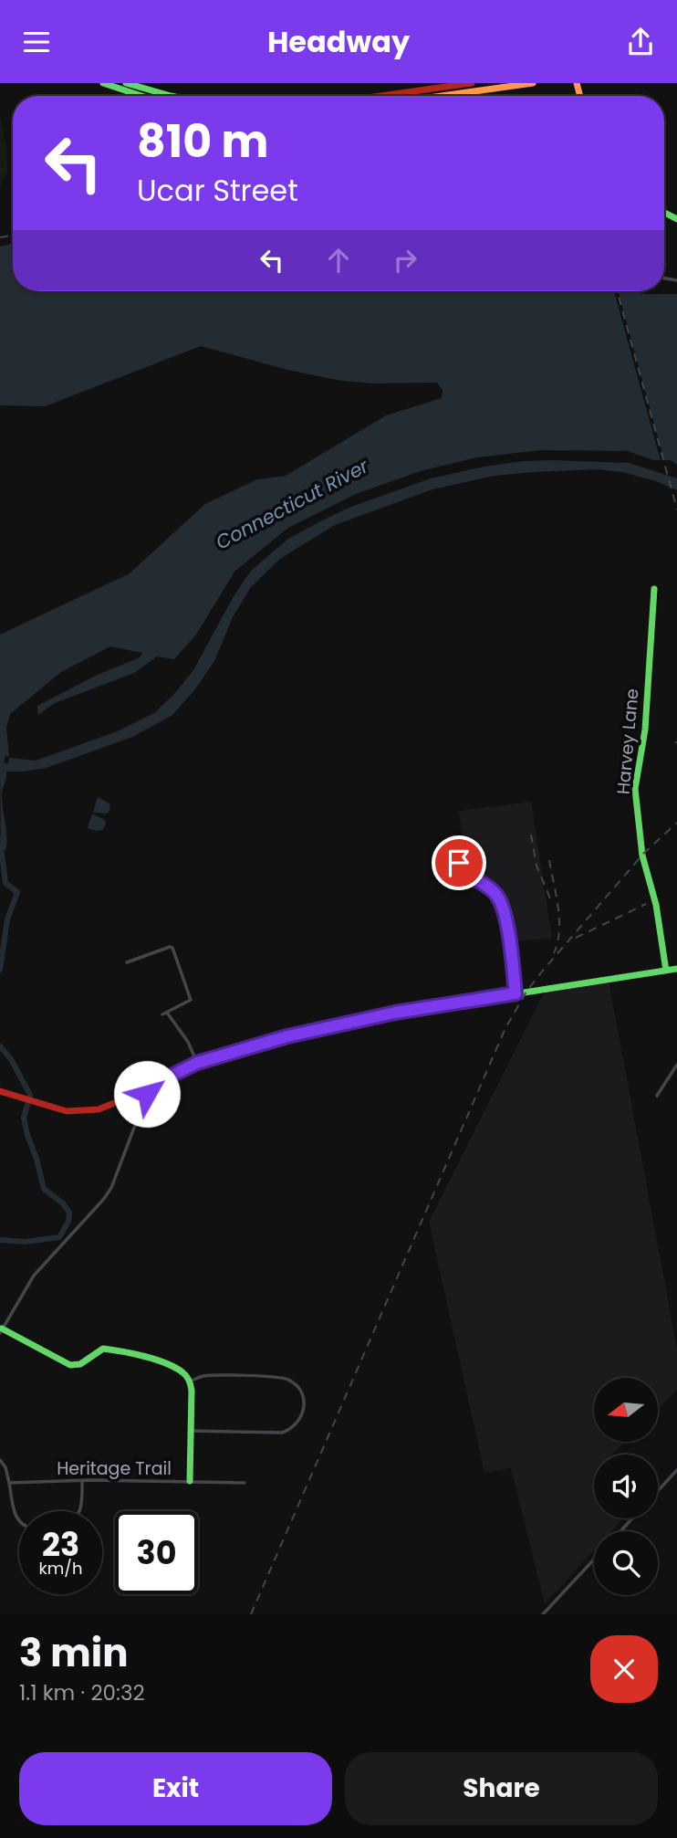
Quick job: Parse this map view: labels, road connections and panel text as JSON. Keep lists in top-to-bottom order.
{
  "streets": {
    "main road": ["Harvey Lane"],
    "street": ["Heritage Trail"]
  },
  "water": ["Connecticut River"],
  "north": "left",
  "page": {
    "header": "Headway",
    "turn": ["810 m", "Ucar Street"],
    "speed": "23 km/h",
    "limit": "30",
    "heading": ["3 min", "1.1 km · 20:32"],
    "buttons": ["Exit", "Share"]
  }
}
